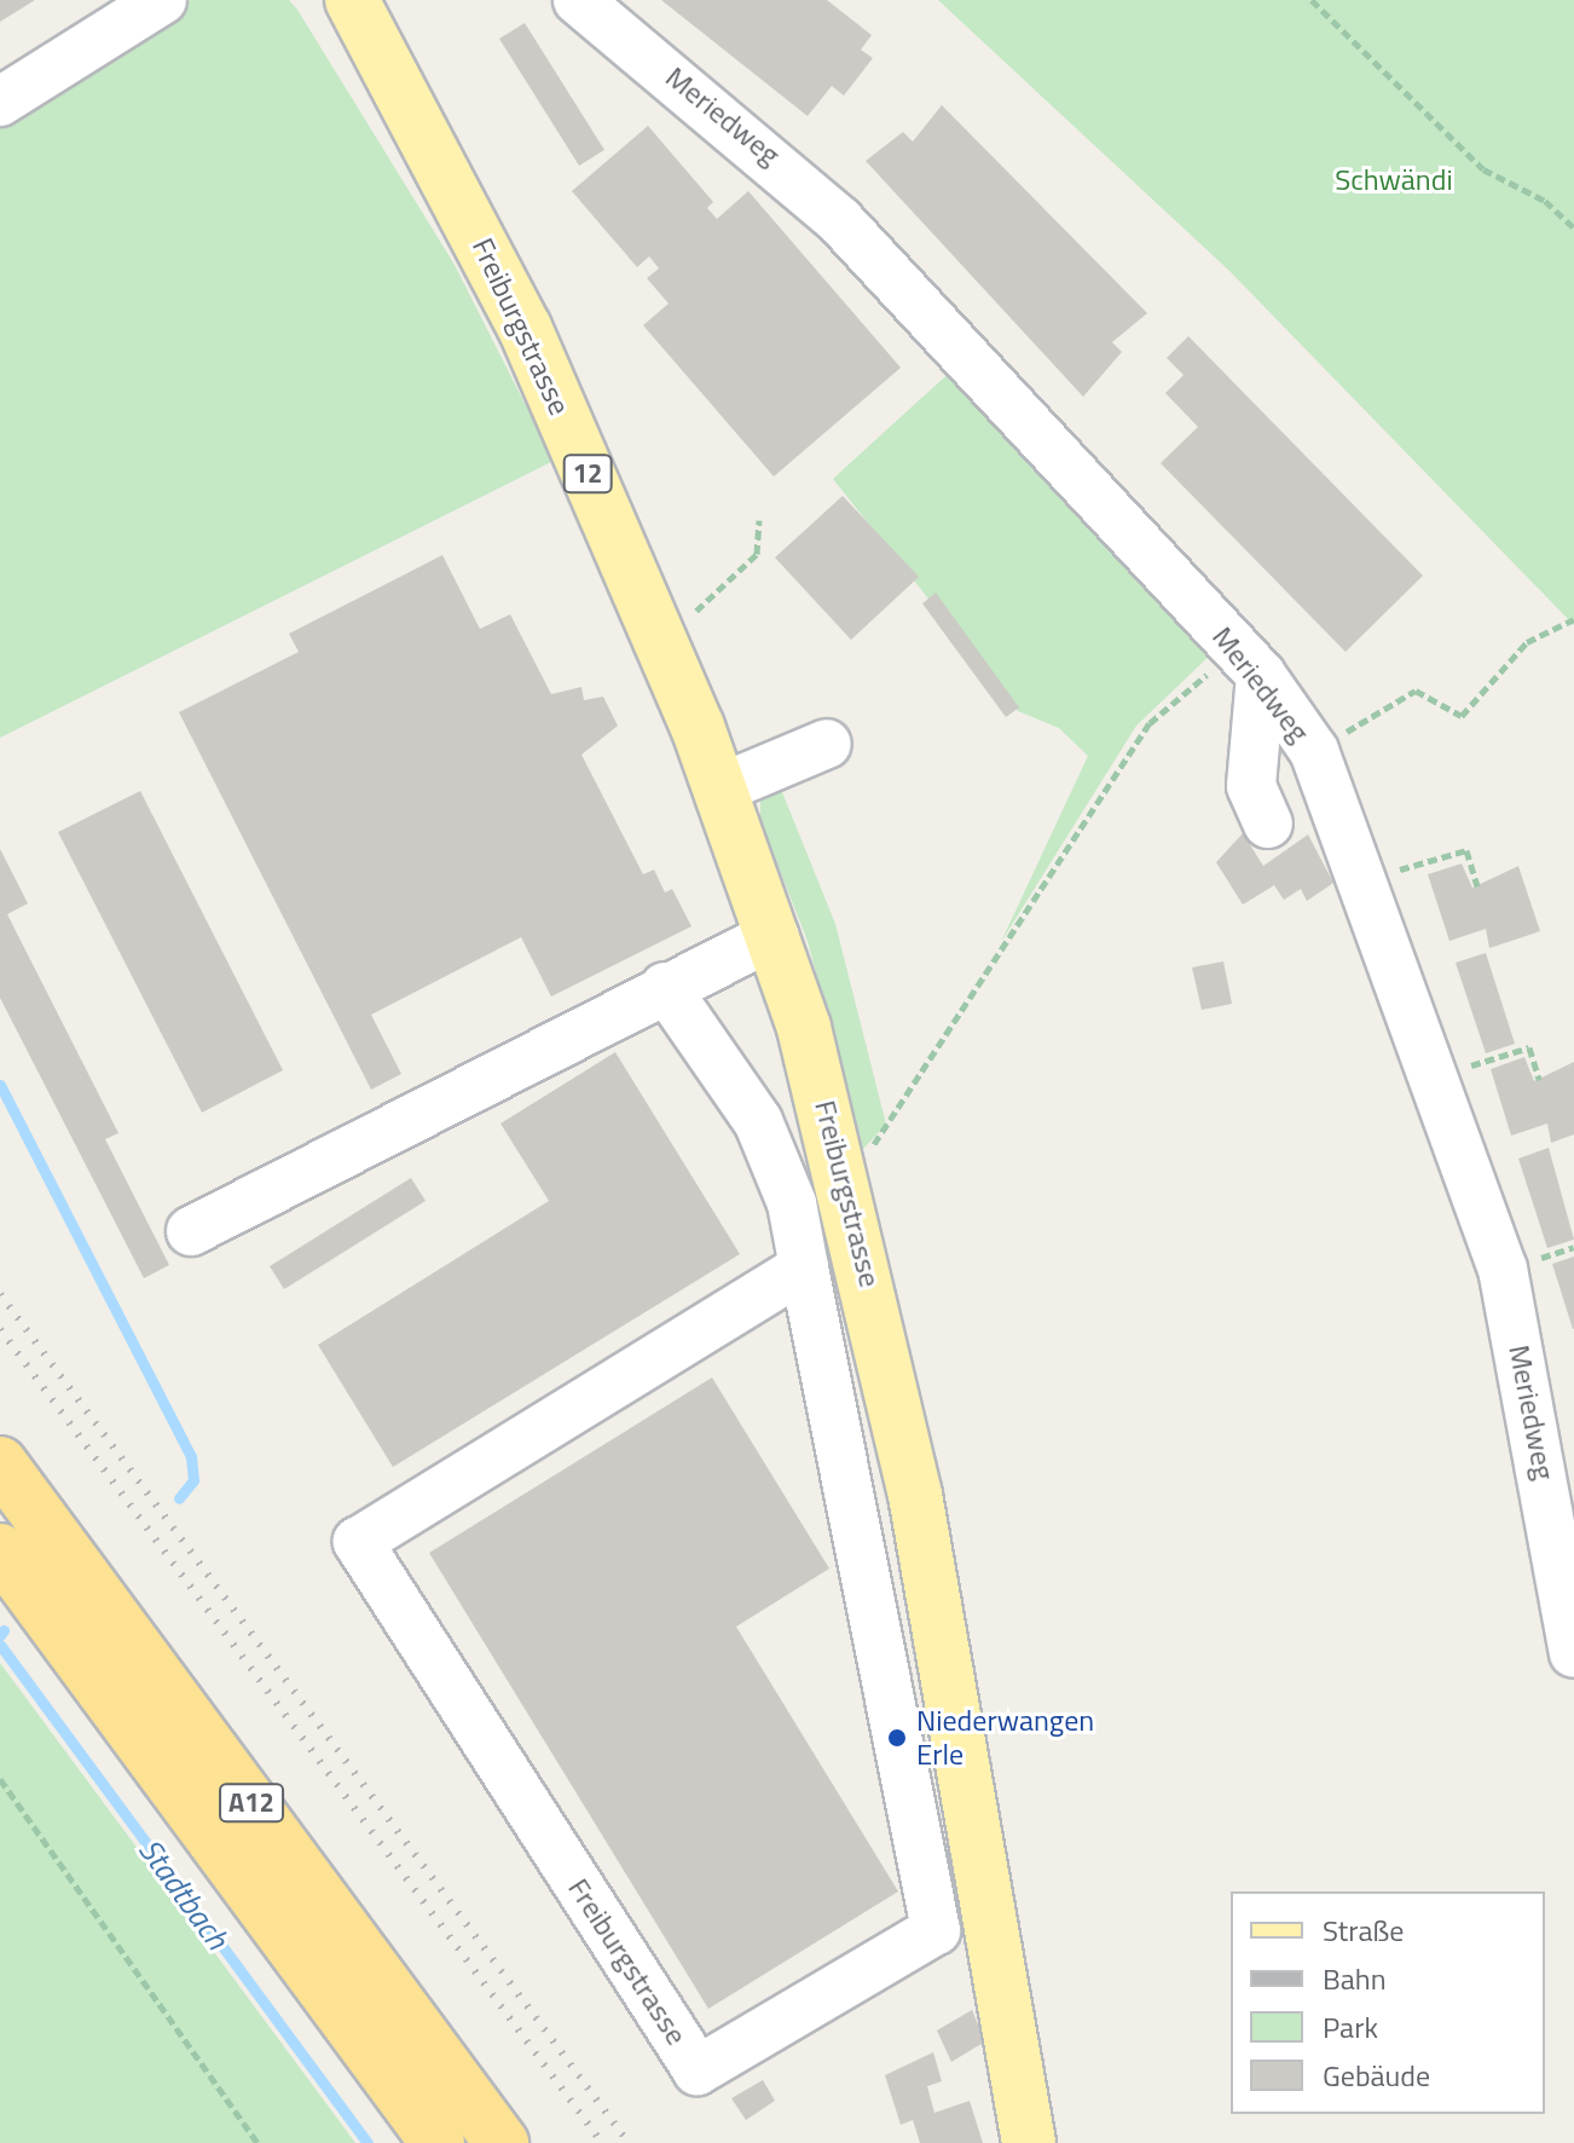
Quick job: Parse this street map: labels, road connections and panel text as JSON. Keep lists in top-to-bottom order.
{
  "streets": {
    "highway": ["A12"],
    "main road": ["Freiburgstrasse", "12"],
    "street": ["Meriedweg"]
  },
  "water": ["Stadtbach"],
  "parks": ["Schwändi"],
  "places": ["Niederwangen Erle"],
  "legend": [
    "Straße",
    "Bahn",
    "Park",
    "Gebäude"
  ]
}
